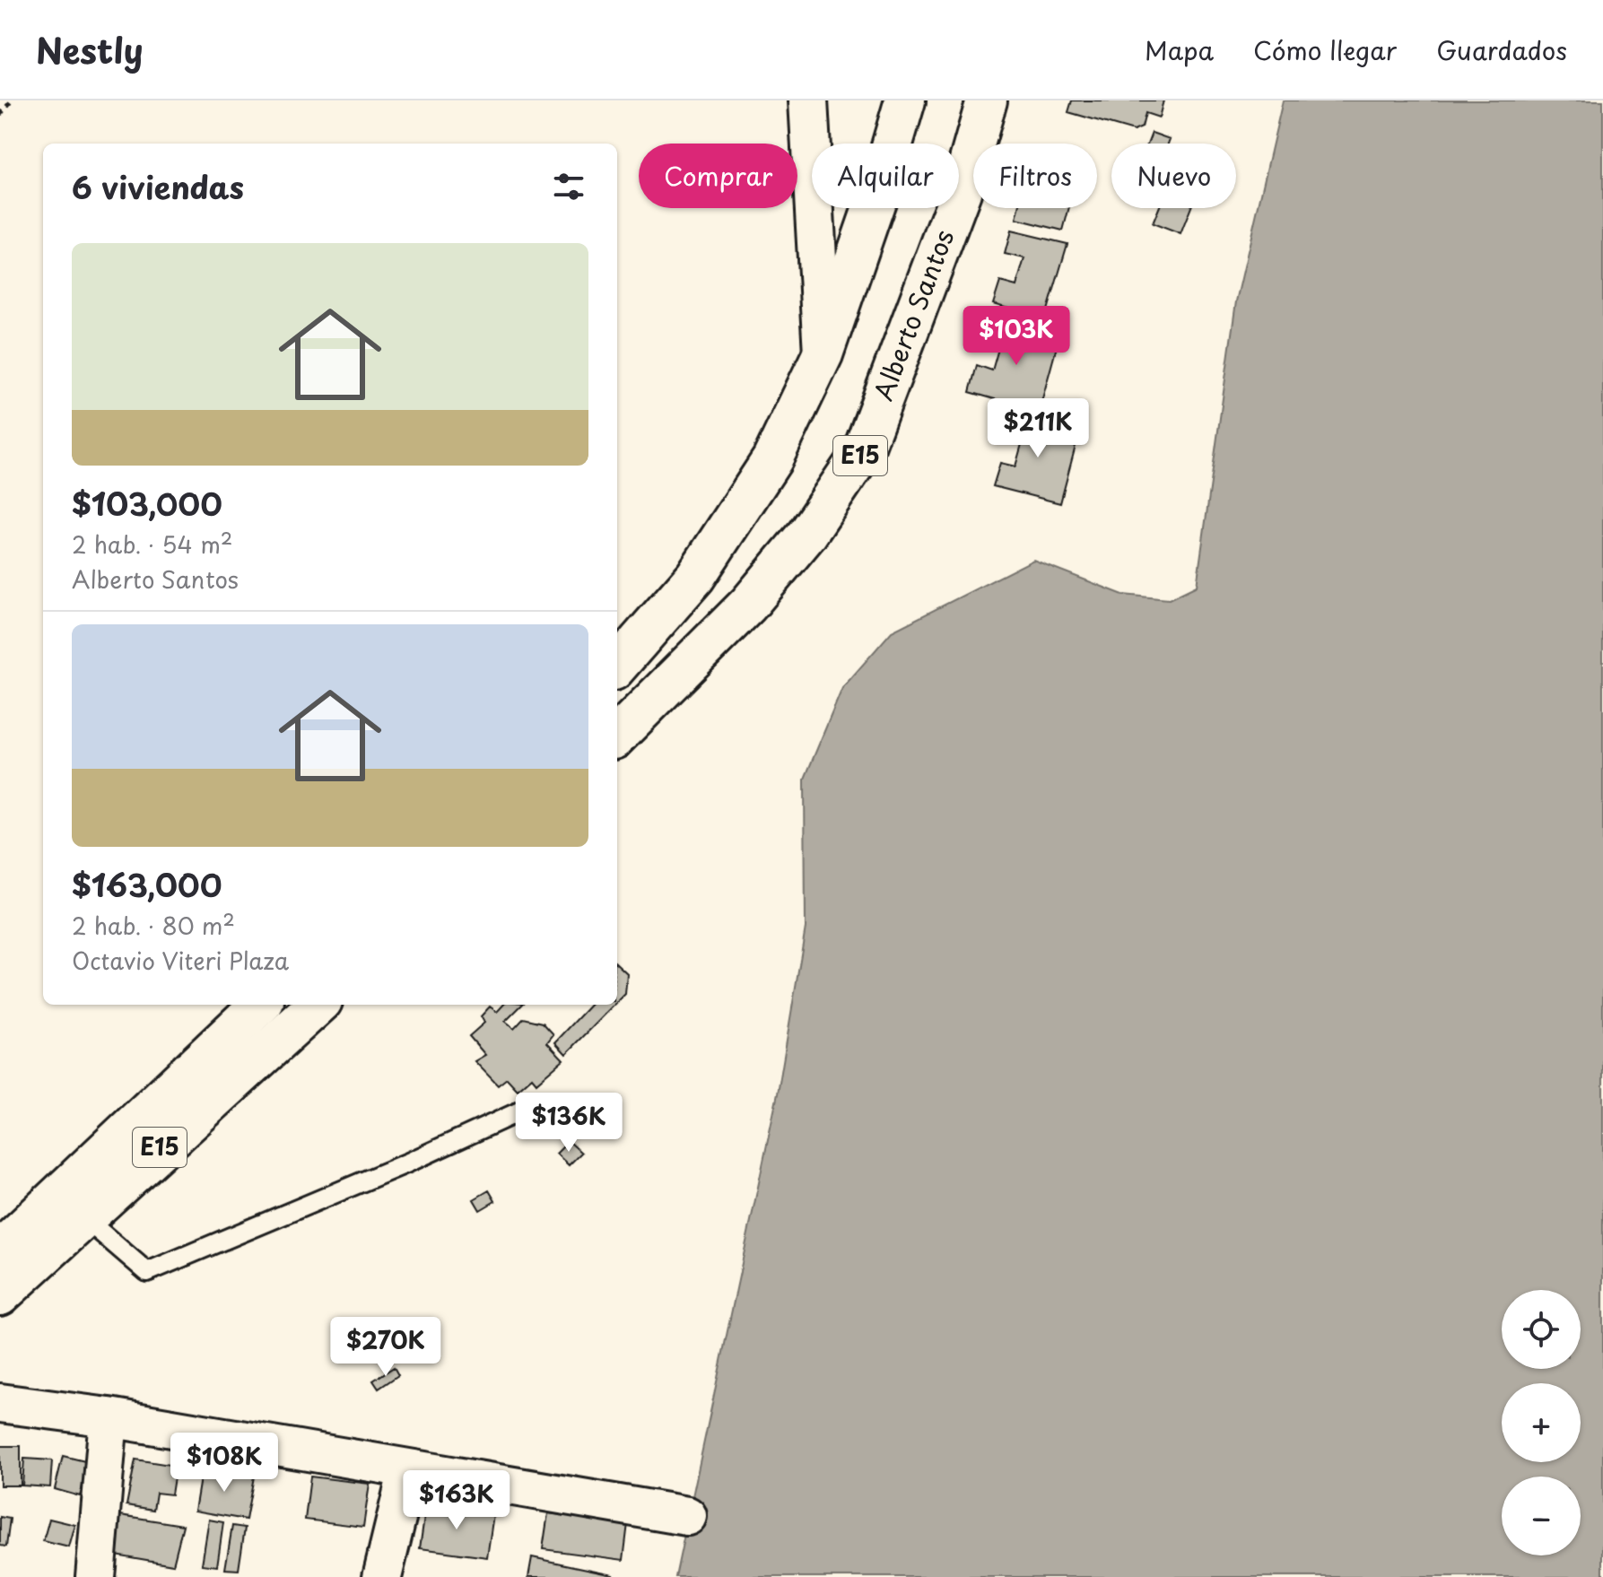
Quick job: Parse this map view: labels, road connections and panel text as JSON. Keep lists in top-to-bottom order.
{
  "streets": {
    "highway": ["Alberto Santos", "E15"]
  },
  "page": {
    "header": "Nestly",
    "nav": ["Mapa", "Cómo llegar", "Guardados"],
    "chip": [
      "Comprar",
      "Alquilar",
      "Filtros",
      "Nuevo"
    ],
    "heading": "6 viviendas",
    "list": [
      {
        "name": "$103,000",
        "note": "2 hab. · 54 m² · Alberto Santos"
      },
      {
        "name": "$163,000",
        "note": "2 hab. · 80 m² · Octavio Viteri Plaza"
      }
    ],
    "price": [
      "$103K",
      "$211K",
      "$136K",
      "$270K",
      "$108K",
      "$163K"
    ],
    "map_buttons": ["+", "−"]
  }
}
